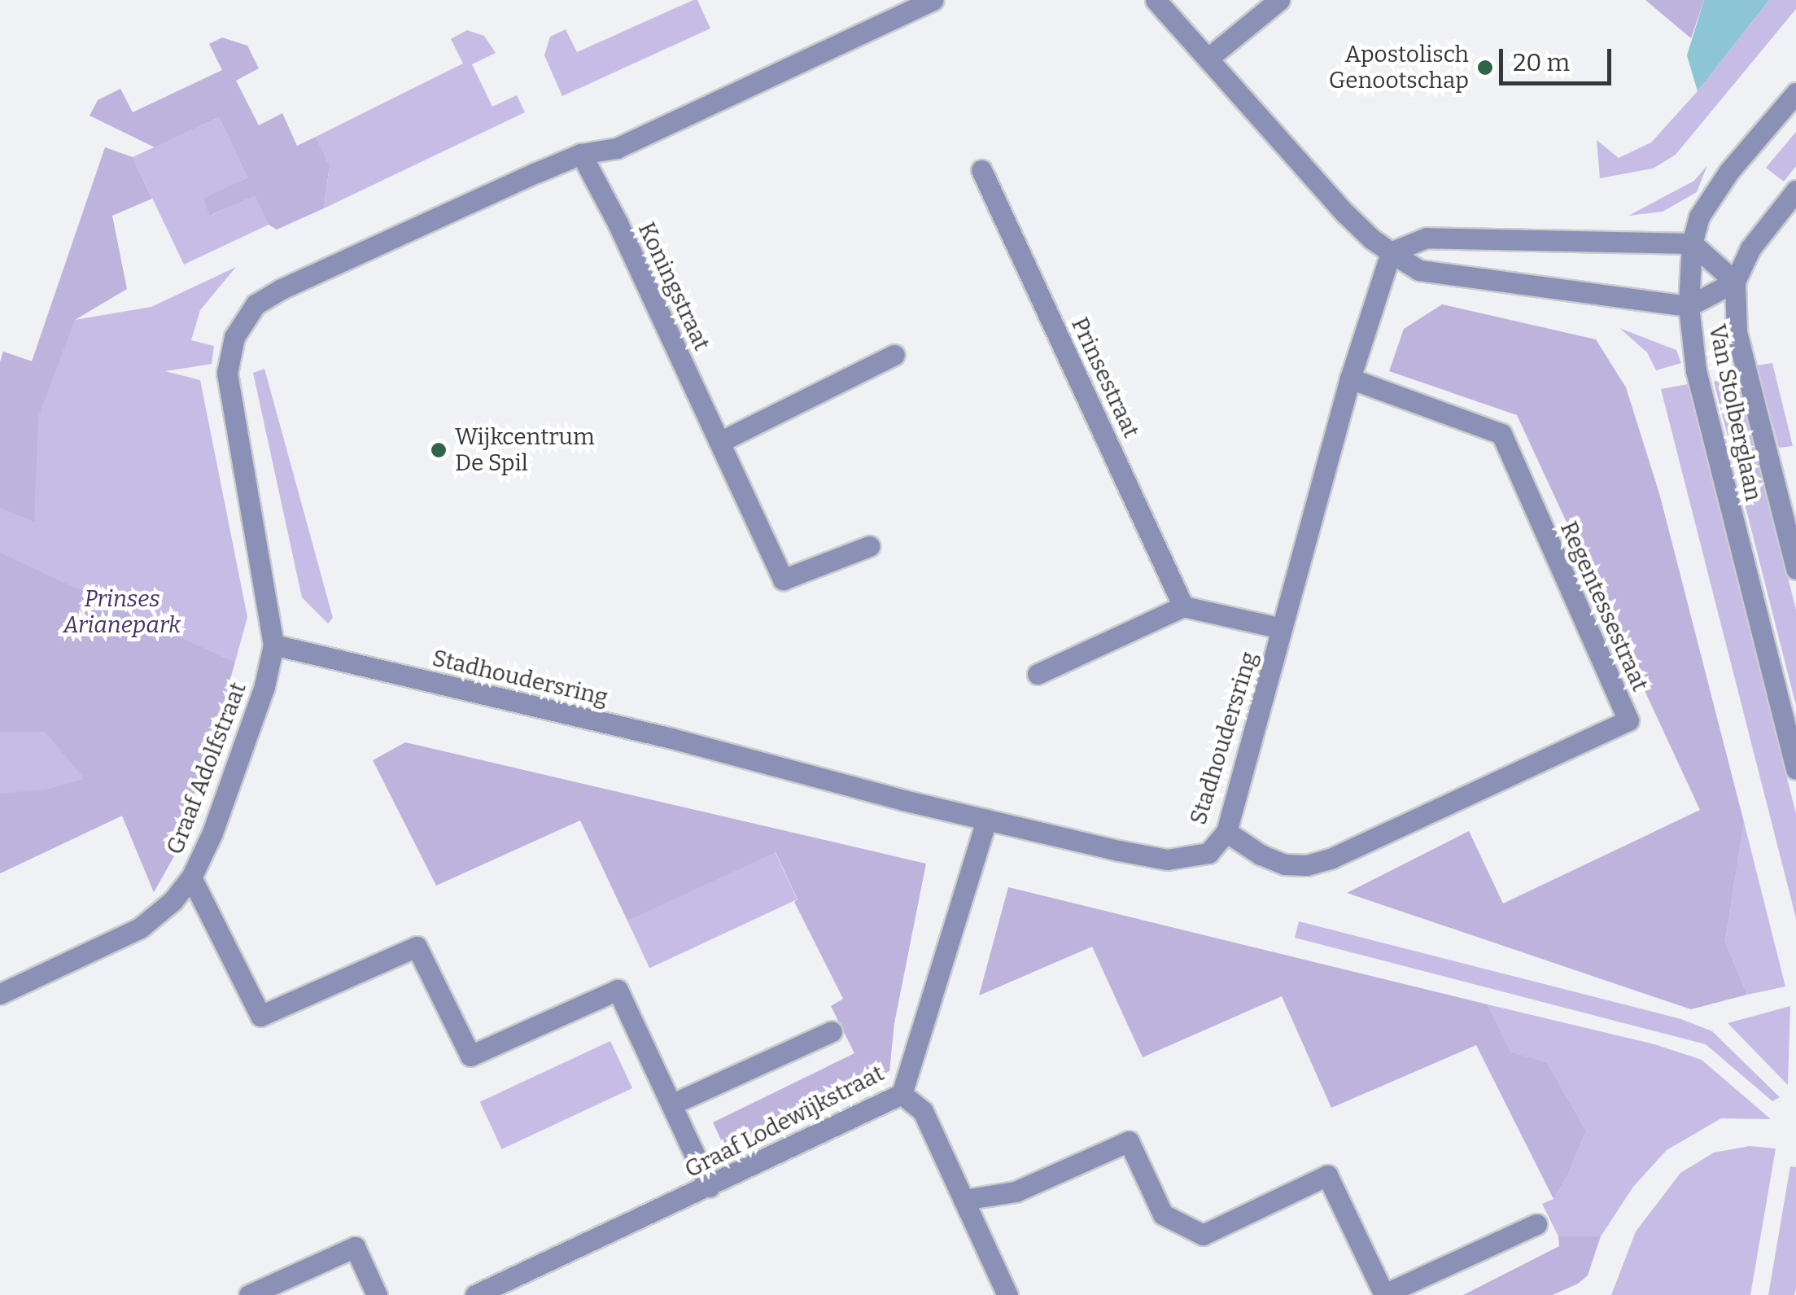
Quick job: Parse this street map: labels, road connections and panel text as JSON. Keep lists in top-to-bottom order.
{
  "streets": {
    "street": [
      "Koningstraat",
      "Prinsestraat",
      "Van Stolberglaan",
      "Regentessestraat",
      "Stadhoudersring",
      "Graaf Adolfstraat",
      "Graaf Lodewijkstraat"
    ]
  },
  "crossings": [
    ["Regentessestraat", "Stadhoudersring"],
    ["Stadhoudersring", "Graaf Adolfstraat"],
    ["Stadhoudersring", "Graaf Lodewijkstraat"]
  ],
  "parks": ["Prinses Arianepark"],
  "places": ["Apostolisch Genootschap", "Wijkcentrum De Spil"],
  "scale_bar": "20 m"
}
